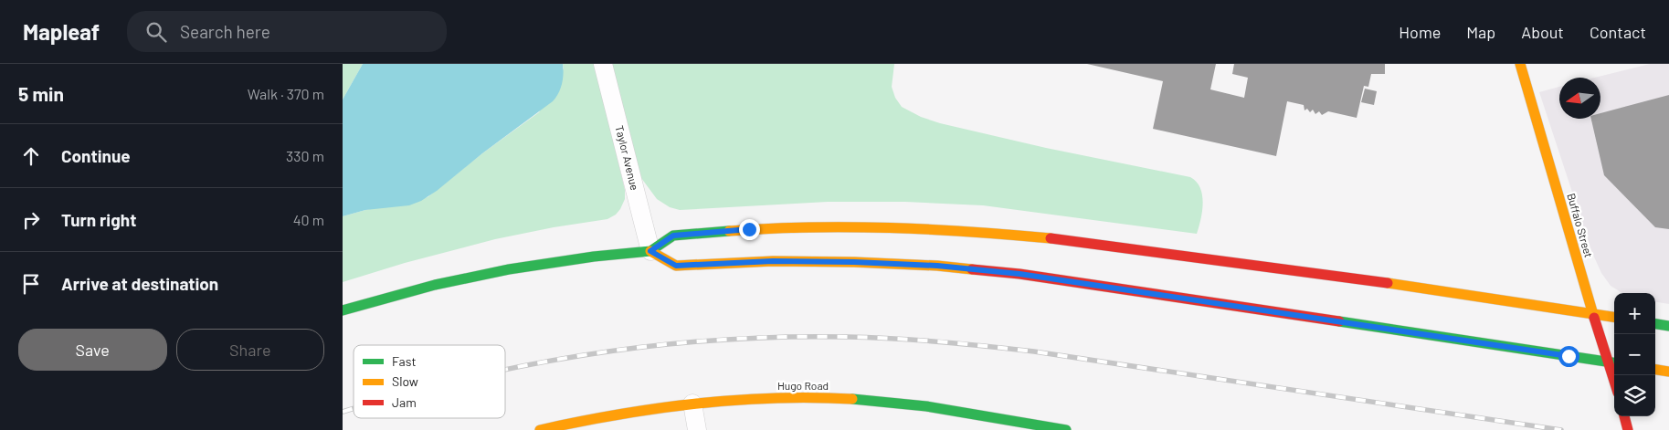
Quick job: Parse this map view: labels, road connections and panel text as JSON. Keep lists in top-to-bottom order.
{
  "streets": {
    "main road": ["Buffalo Street", "Hugo Road"],
    "street": ["Taylor Avenue"]
  },
  "legend": ["Fast", "Slow", "Jam"],
  "north": "left",
  "page": {
    "header": "Mapleaf",
    "search": "Search here",
    "nav": [
      "Home",
      "Map",
      "About",
      "Contact"
    ],
    "heading": ["5 min", "Walk · 370 m"],
    "list": [
      ["Continue", "330 m"],
      ["Turn right", "40 m"],
      "Arrive at destination"
    ],
    "map_buttons": ["+", "−"],
    "buttons": ["Save", "Share"]
  }
}
